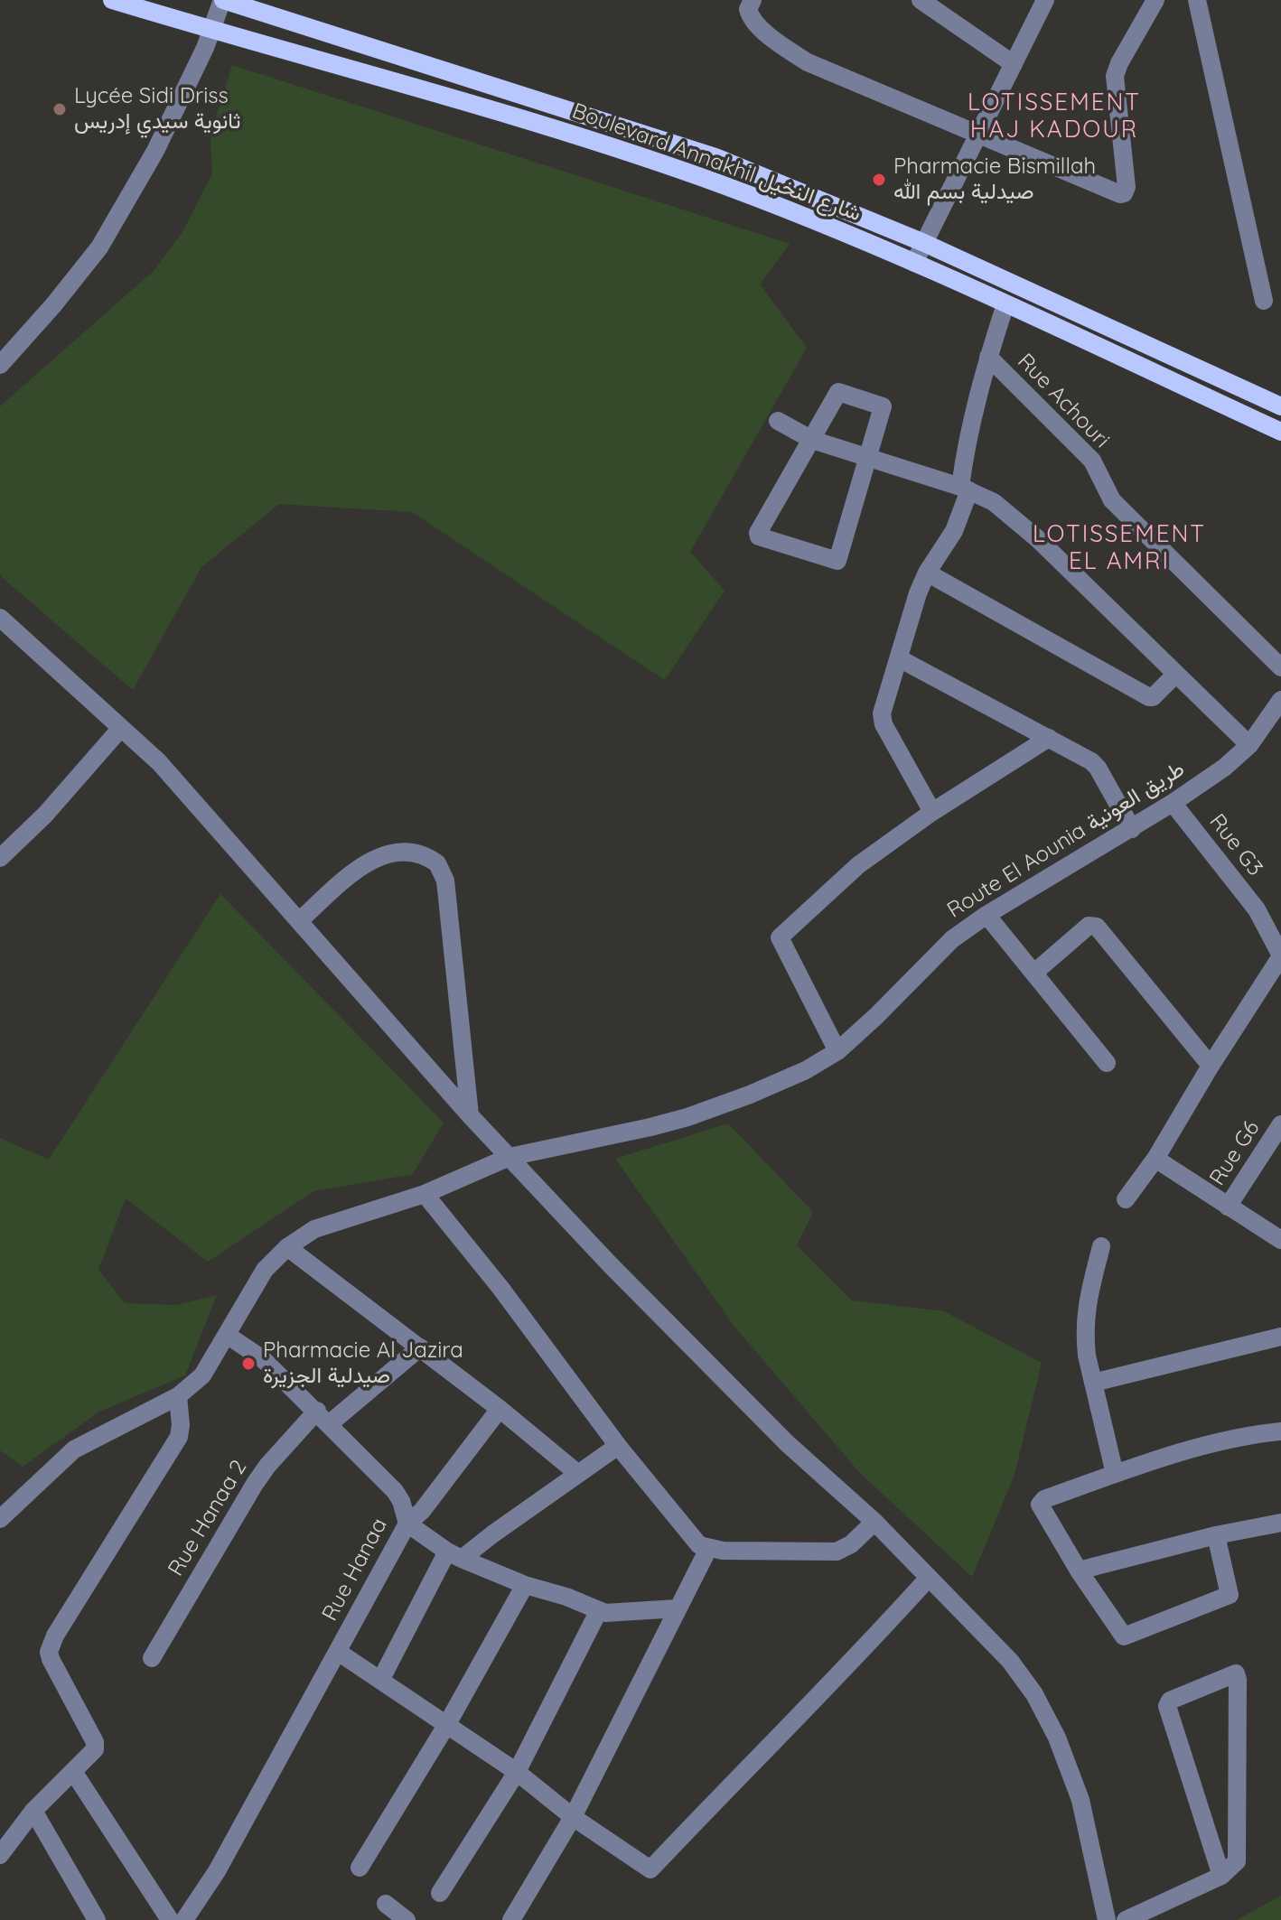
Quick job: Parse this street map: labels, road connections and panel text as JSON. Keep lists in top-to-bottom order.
{
  "streets": {
    "main road": ["Boulevard Annakhil شارع النخيل"],
    "street": [
      "Rue Achouri",
      "Route El Aounia طريق العونية",
      "Rue G3",
      "Rue G6",
      "Rue Hanaa 2",
      "Rue Hanaa"
    ]
  },
  "crossings": [
    ["Route El Aounia طريق العونية", "Rue G3"],
    ["Route El Aounia طريق العونية", "Rue Hanaa"],
    ["Rue Hanaa 2", "Rue Hanaa"]
  ],
  "districts": ["LOTISSEMENT HAJ KADOUR", "LOTISSEMENT EL AMRI"],
  "places": ["Lycée Sidi Driss ثانوية سيدي إدريس", "Pharmacie Bismillah صيدلية بسم الله", "Pharmacie Al Jazira صيدلية الجزيرة"]
}
